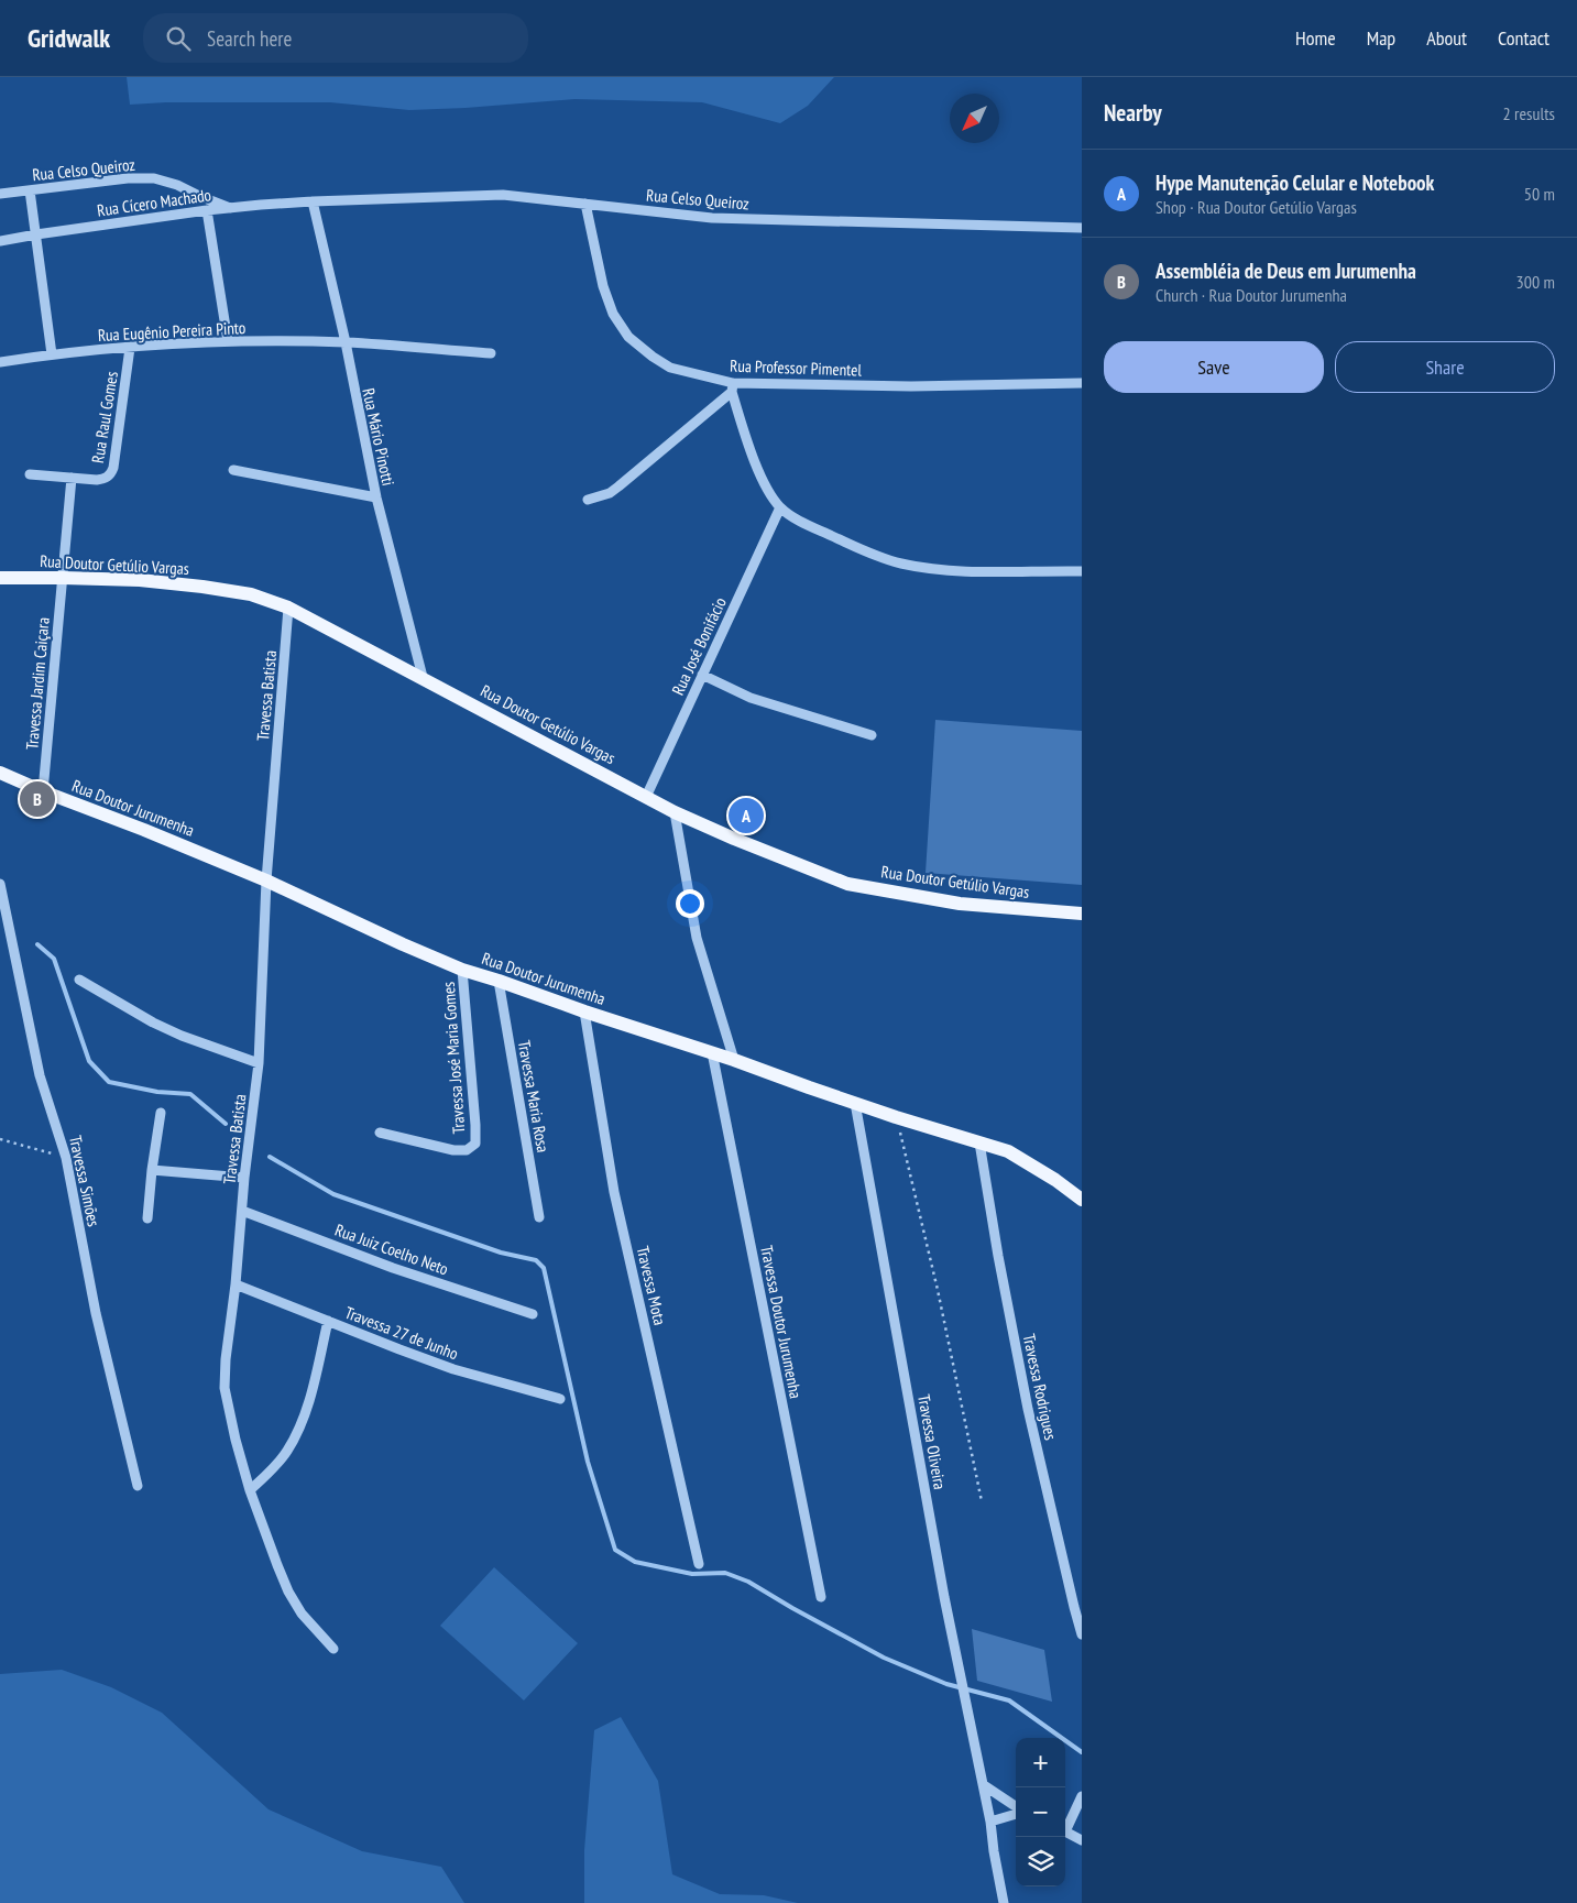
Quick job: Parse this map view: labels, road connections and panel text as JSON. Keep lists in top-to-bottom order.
{
  "streets": {
    "main road": ["Rua Doutor Getúlio Vargas", "Rua Doutor Jurumenha"],
    "street": [
      "Rua Celso Queiroz",
      "Rua Cícero Machado",
      "Rua Eugênio Pereira Pinto",
      "Rua Professor Pimentel",
      "Rua Raul Gomes",
      "Rua Mário Pinotti",
      "Rua José Bonifácio",
      "Travessa Jardim Caiçara",
      "Travessa Batista",
      "Travessa José Maria Gomes",
      "Travessa Maria Rosa",
      "Travessa Simões",
      "Rua Juiz Coelho Neto",
      "Travessa Mota",
      "Travessa Doutor Jurumenha",
      "Travessa 27 de Junho",
      "Travessa Rodrigues",
      "Travessa Oliveira"
    ]
  },
  "crossings": [
    ["Rua Celso Queiroz", "Rua Cícero Machado"],
    ["Rua Celso Queiroz", "Rua Professor Pimentel"],
    ["Rua Celso Queiroz", "Rua Mário Pinotti"],
    ["Rua Cícero Machado", "Rua Mário Pinotti"],
    ["Rua Eugênio Pereira Pinto", "Rua Raul Gomes"],
    ["Rua Eugênio Pereira Pinto", "Rua Mário Pinotti"],
    ["Rua Raul Gomes", "Travessa Jardim Caiçara"],
    ["Rua Mário Pinotti", "Rua Doutor Getúlio Vargas"],
    ["Rua Doutor Getúlio Vargas", "Rua José Bonifácio"],
    ["Rua Doutor Getúlio Vargas", "Travessa Jardim Caiçara"],
    ["Rua Doutor Getúlio Vargas", "Travessa Batista"],
    ["Travessa Jardim Caiçara", "Rua Doutor Jurumenha"],
    ["Travessa Batista", "Rua Doutor Jurumenha"],
    ["Travessa Batista", "Rua Juiz Coelho Neto"],
    ["Travessa Batista", "Travessa 27 de Junho"],
    ["Rua Doutor Jurumenha", "Travessa José Maria Gomes"],
    ["Rua Doutor Jurumenha", "Travessa Maria Rosa"],
    ["Rua Doutor Jurumenha", "Travessa Mota"],
    ["Rua Doutor Jurumenha", "Travessa Doutor Jurumenha"],
    ["Rua Doutor Jurumenha", "Travessa Rodrigues"],
    ["Rua Doutor Jurumenha", "Travessa Oliveira"]
  ],
  "north": "bottom left",
  "page": {
    "header": "Gridwalk",
    "search": "Search here",
    "nav": [
      "Home",
      "Map",
      "About",
      "Contact"
    ],
    "heading": ["Nearby", "2 results"],
    "list": [
      {
        "mark": "A",
        "name": "Hype Manutenção Celular e Notebook",
        "note": "Shop · Rua Doutor Getúlio Vargas",
        "value": "50 m"
      },
      {
        "mark": "B",
        "name": "Assembléia de Deus em Jurumenha",
        "note": "Church · Rua Doutor Jurumenha",
        "value": "300 m"
      }
    ],
    "buttons": ["Save", "Share"],
    "pins": ["B", "A"],
    "map_buttons": ["+", "−"]
  }
}
